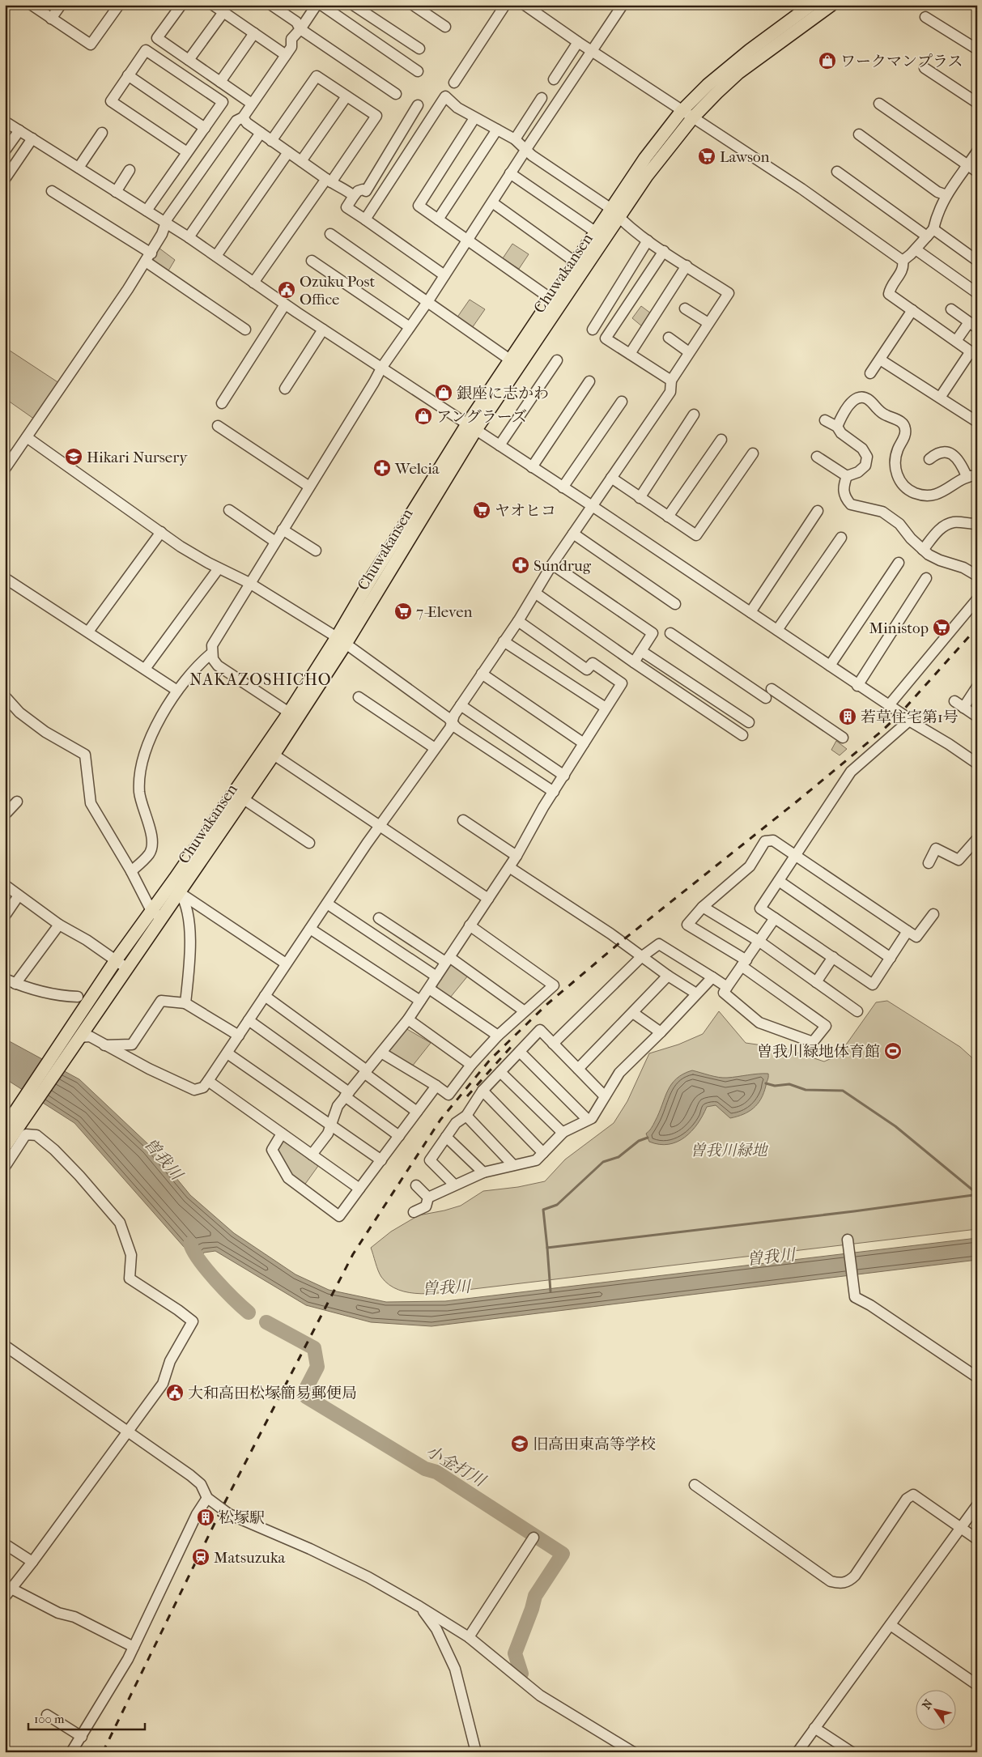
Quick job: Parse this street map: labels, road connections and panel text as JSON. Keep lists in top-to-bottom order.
{
  "streets": {
    "main road": ["Chuwakansen"]
  },
  "districts": ["NAKAZOSHICHO"],
  "water": ["曽我川", "小金打川"],
  "parks": ["曽我川緑地"],
  "places": {
    "shop": ["ワークマンプラス", "銀座に志かわ", "アングラーズ"],
    "supermarket": [
      "Lawson",
      "ヤオヒコ",
      "7-Eleven",
      "Ministop"
    ],
    "public building": ["Ozuku Post Office", "大和高田松塚簡易郵便局"],
    "school or university": ["Hikari Nursery", "旧高田東高等学校"],
    "pharmacy": ["Welcia", "Sundrug"],
    "building": ["若草住宅第1号", "松塚駅"],
    "sports": ["曽我川緑地体育館"],
    "station": ["Matsuzuka"]
  },
  "scale_bar": "100 m",
  "north": "top left"
}
